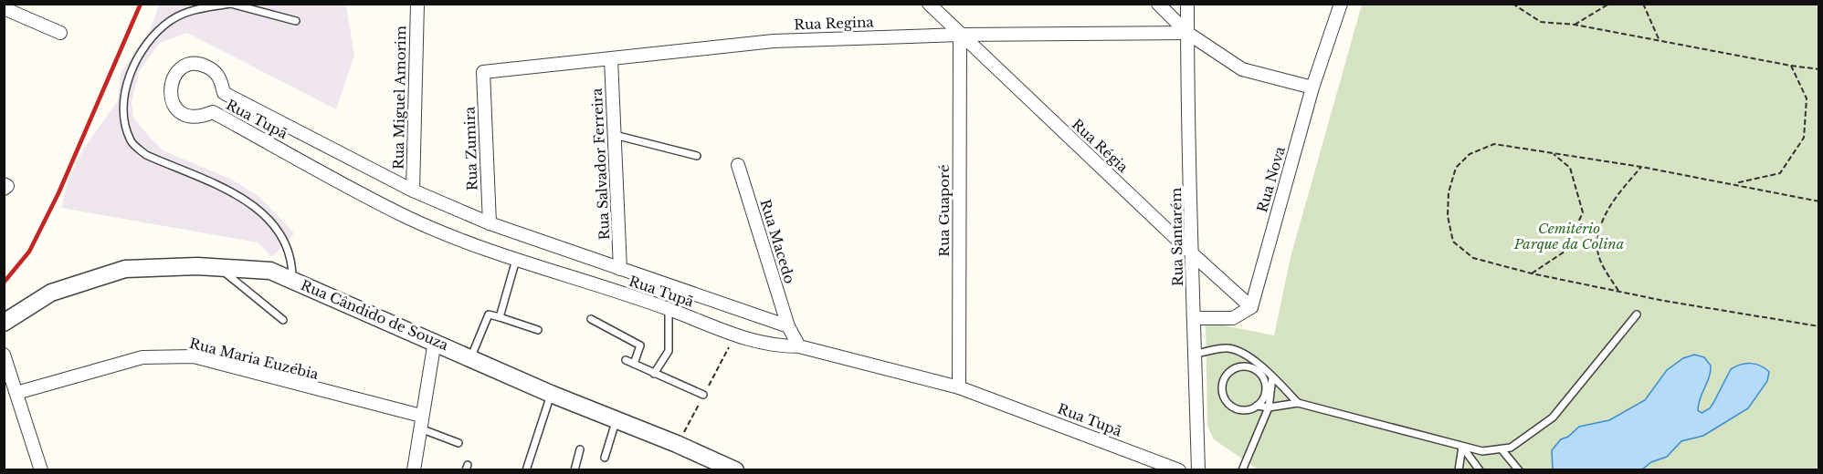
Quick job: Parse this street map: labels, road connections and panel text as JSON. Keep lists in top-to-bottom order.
{
  "streets": {
    "street": [
      "Rua Regina",
      "Rua Miguel Amorim",
      "Rua Tupã",
      "Rua Régia",
      "Rua Zumira",
      "Rua Salvador Ferreira",
      "Rua Nova",
      "Rua Guaporé",
      "Rua Santarém",
      "Rua Macedo",
      "Rua Cândido de Souza",
      "Rua Maria Euzébia"
    ]
  },
  "crossings": [
    ["Rua Regina", "Rua Régia"],
    ["Rua Regina", "Rua Zumira"],
    ["Rua Regina", "Rua Salvador Ferreira"],
    ["Rua Regina", "Rua Guaporé"],
    ["Rua Regina", "Rua Santarém"],
    ["Rua Miguel Amorim", "Rua Tupã"],
    ["Rua Tupã", "Rua Zumira"],
    ["Rua Tupã", "Rua Salvador Ferreira"],
    ["Rua Tupã", "Rua Guaporé"],
    ["Rua Tupã", "Rua Macedo"],
    ["Rua Régia", "Rua Nova"],
    ["Rua Régia", "Rua Guaporé"],
    ["Rua Régia", "Rua Santarém"]
  ],
  "parks": ["Cemitério Parque da Colina"]
}
